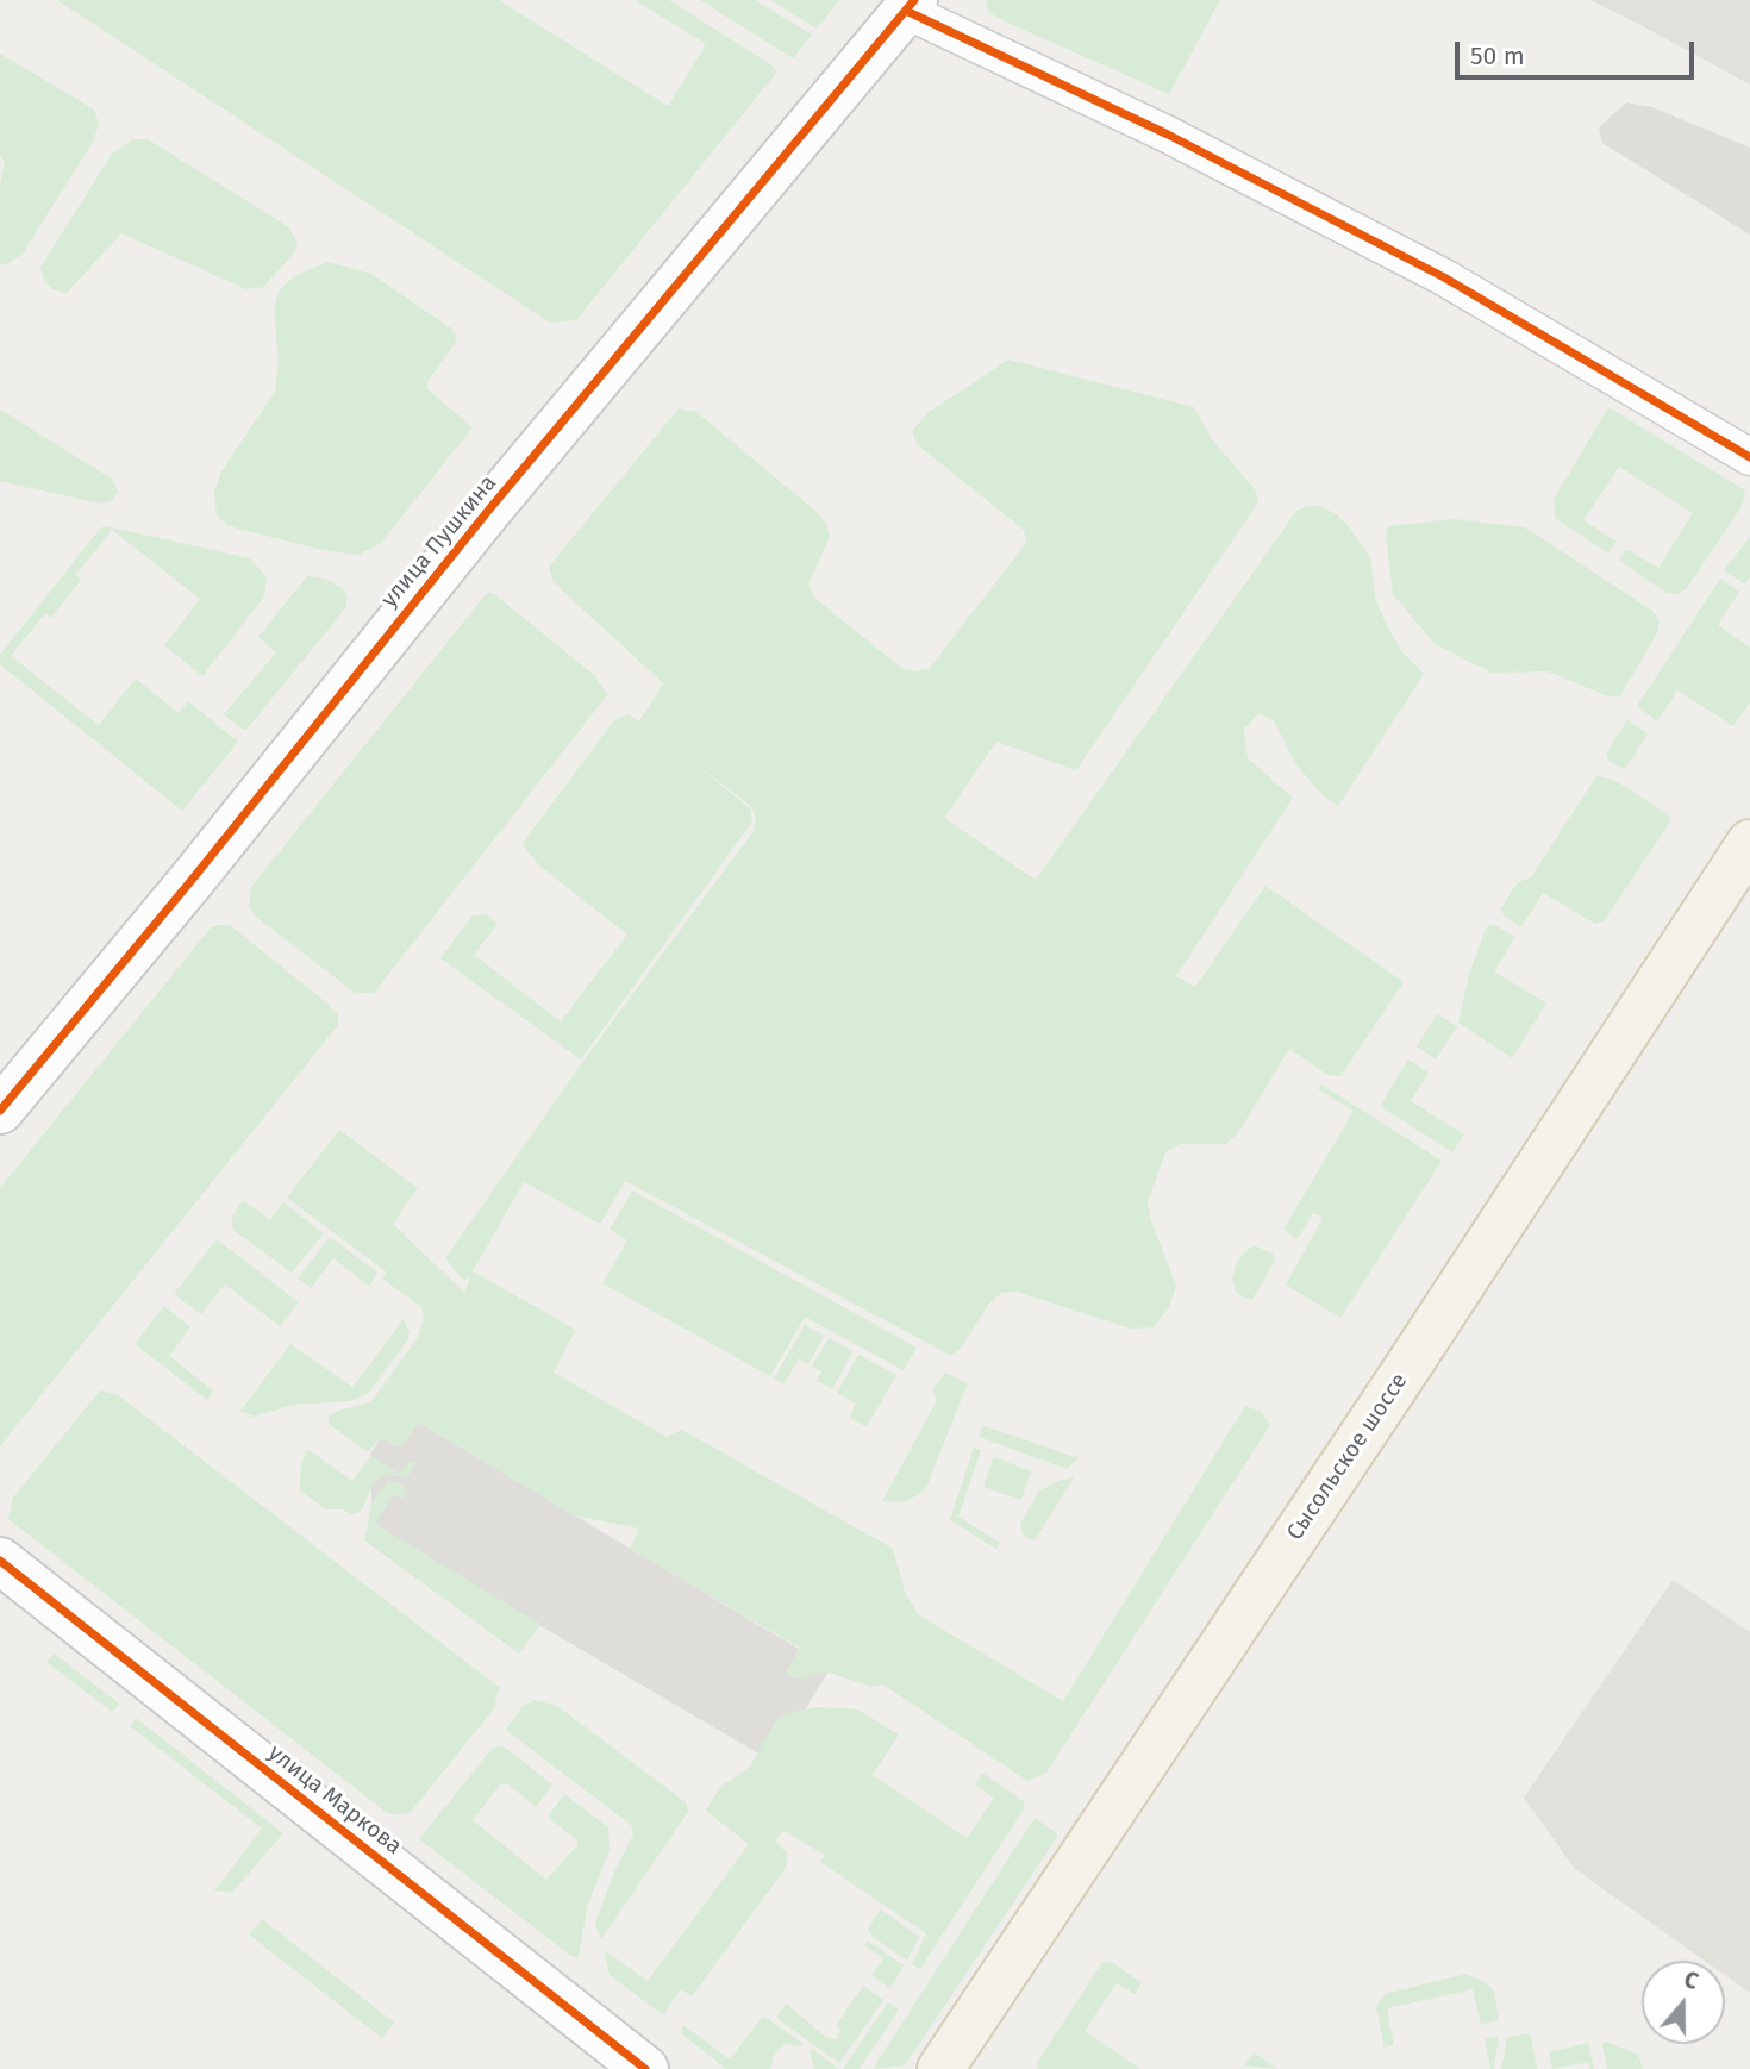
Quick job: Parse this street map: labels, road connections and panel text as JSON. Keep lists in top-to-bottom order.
{
  "streets": {
    "main road": ["Сысольское шоссе"],
    "street": ["улица Пушкина", "улица Маркова"]
  },
  "scale_bar": "50 m",
  "north": "top"
}
